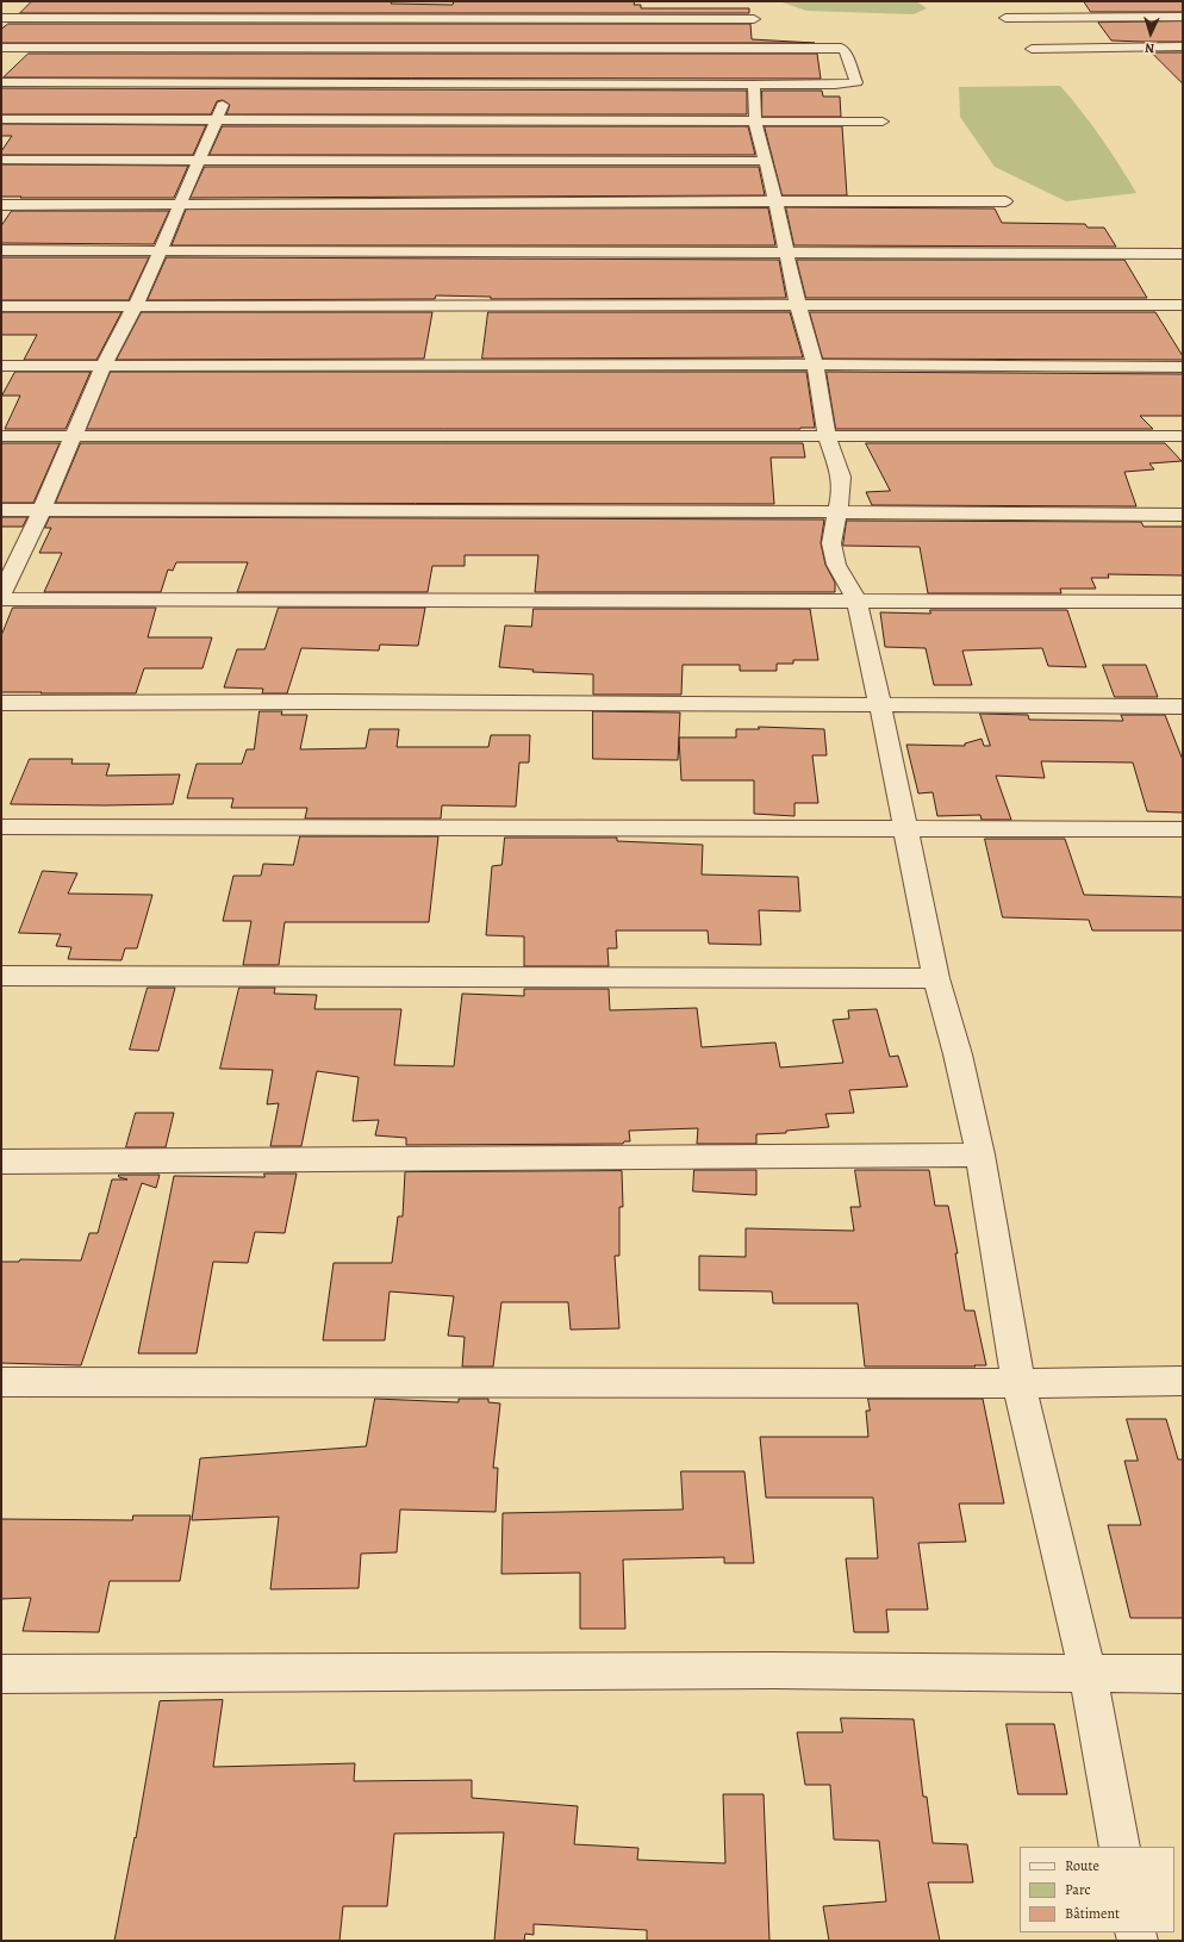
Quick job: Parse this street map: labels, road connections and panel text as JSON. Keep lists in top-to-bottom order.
{
  "legend": ["Route", "Parc", "Bâtiment"],
  "north": "bottom"
}
